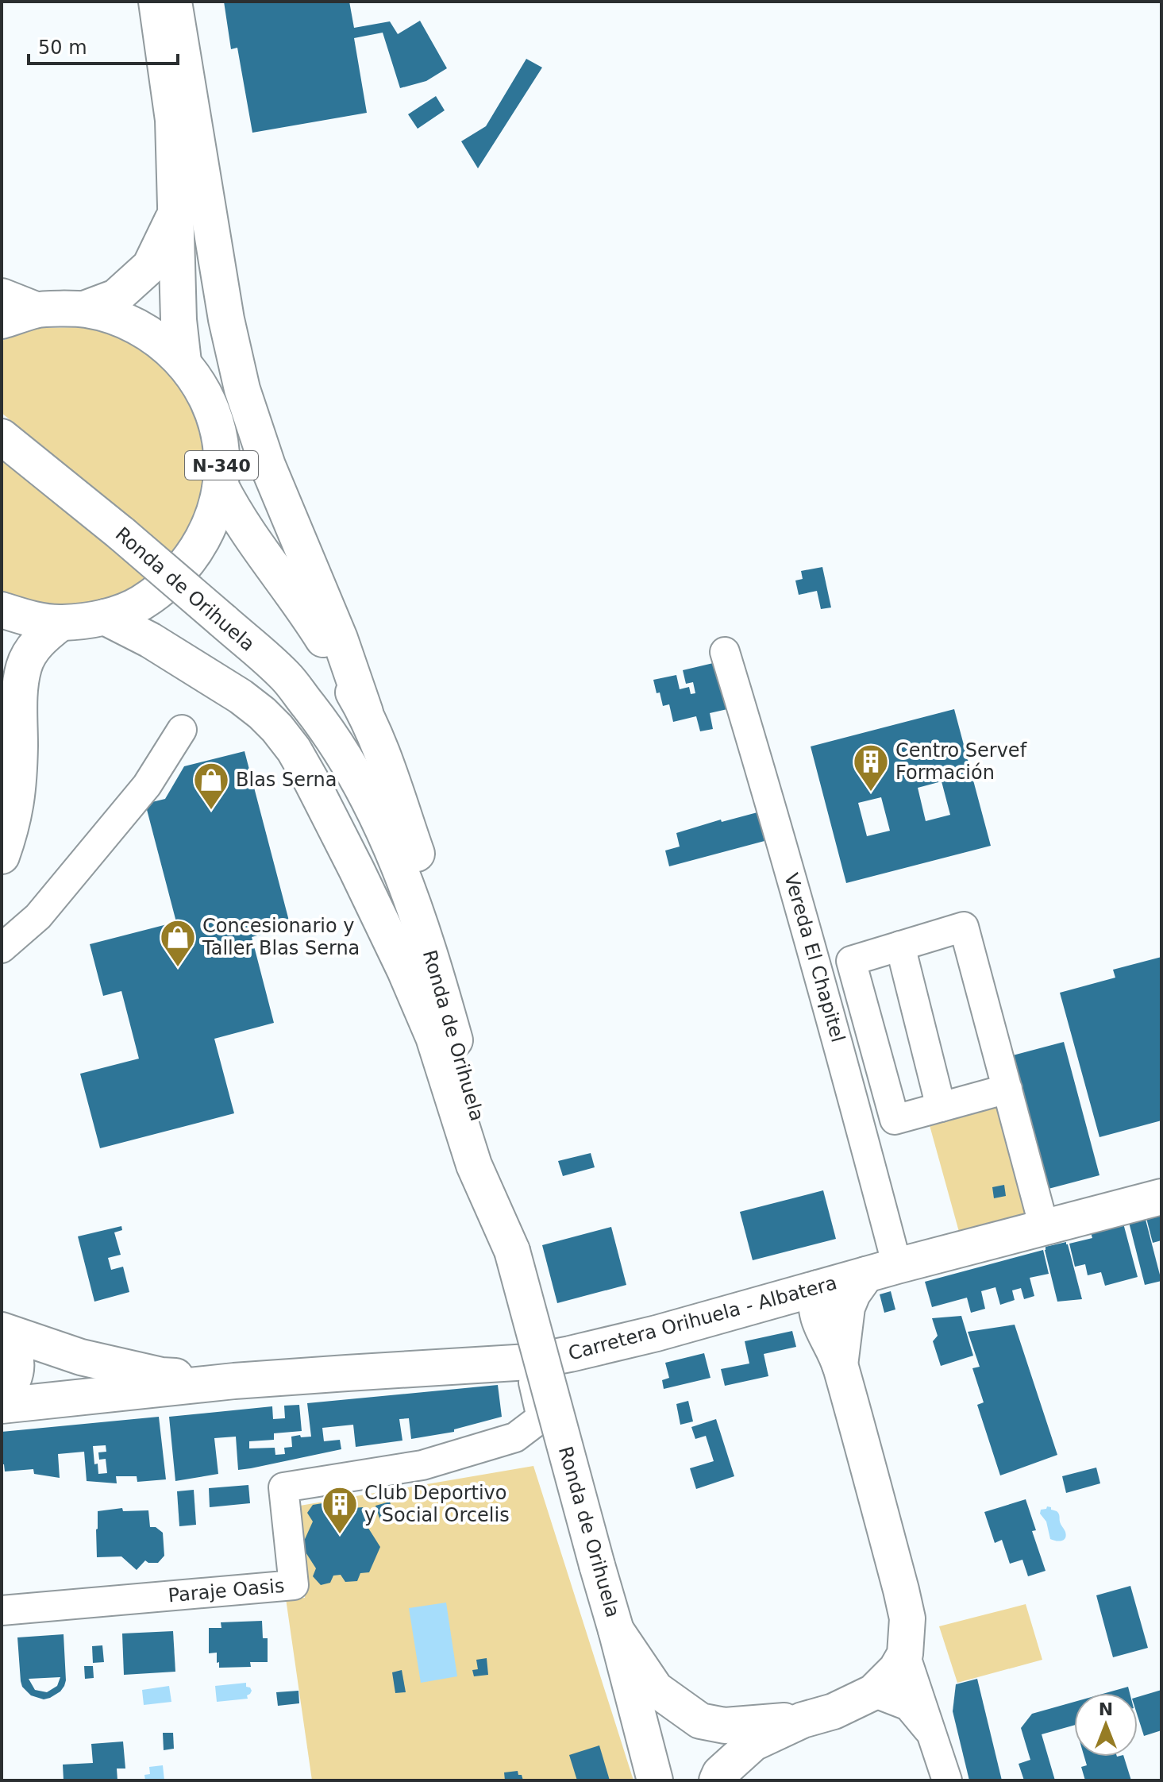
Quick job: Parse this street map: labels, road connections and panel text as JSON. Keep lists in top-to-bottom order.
{
  "streets": {
    "main road": ["N-340", "Ronda de Orihuela", "Carretera Orihuela - Albatera"],
    "street": ["Vereda El Chapitel", "Paraje Oasis"]
  },
  "crossings": [
    ["Vereda El Chapitel", "Carretera Orihuela - Albatera"],
    ["Carretera Orihuela - Albatera", "Paraje Oasis"]
  ],
  "places": {
    "building": ["Centro Servef Formación", "Club Deportivo y Social Orcelis"],
    "shop": ["Blas Serna", "Concesionario y Taller Blas Serna"]
  },
  "scale_bar": "50 m",
  "north": "top"
}
